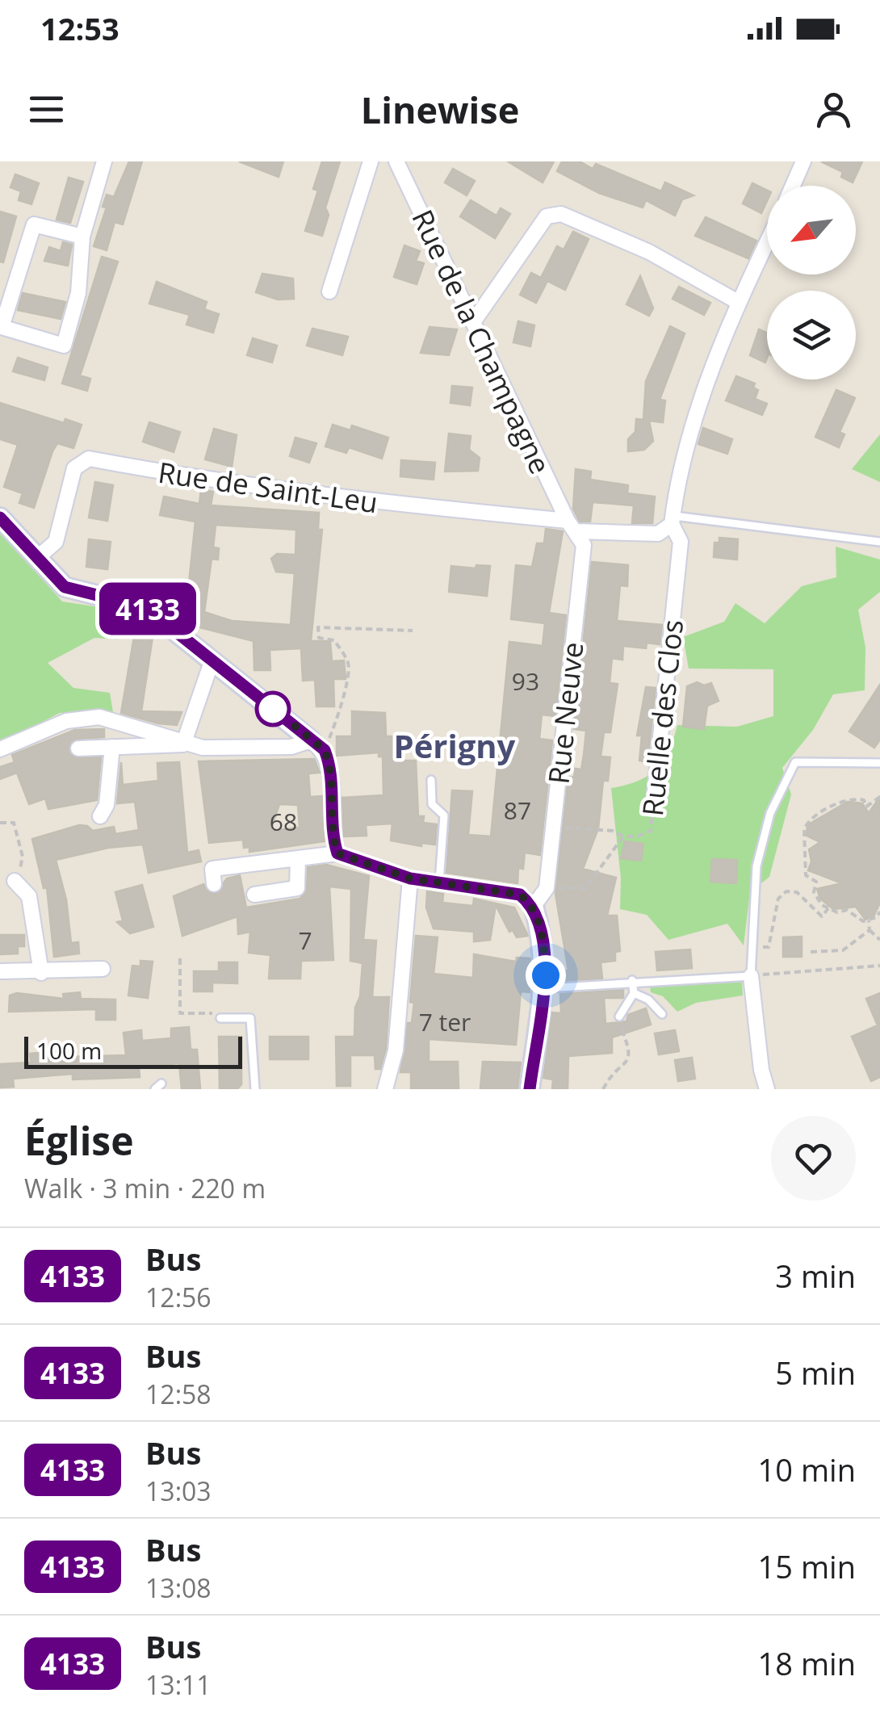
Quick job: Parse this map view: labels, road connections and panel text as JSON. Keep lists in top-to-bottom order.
{
  "streets": {
    "street": [
      "Rue de la Champagne",
      "Rue de Saint-Leu",
      "Rue Neuve",
      "Ruelle des Clos"
    ]
  },
  "crossings": [
    ["Rue de la Champagne", "Rue de Saint-Leu"],
    ["Rue de la Champagne", "Rue Neuve"],
    ["Rue de Saint-Leu", "Rue Neuve"],
    ["Rue de Saint-Leu", "Ruelle des Clos"],
    ["Rue Neuve", "Ruelle des Clos"]
  ],
  "districts": ["Périgny"],
  "lines": ["bus line 4133"],
  "house_numbers": [
    "93",
    "87",
    "68",
    "7",
    "7 ter"
  ],
  "scale_bar": "100 m",
  "north": "bottom left",
  "page": {
    "status": "12:53",
    "header": "Linewise",
    "on_map": "4133",
    "scale": "100 m",
    "heading": ["Église", "Walk · 3 min · 220 m"],
    "list": [
      {
        "mark": "4133",
        "name": "Bus",
        "note": "12:56",
        "value": "3 min"
      },
      {
        "mark": "4133",
        "name": "Bus",
        "note": "12:58",
        "value": "5 min"
      },
      {
        "mark": "4133",
        "name": "Bus",
        "note": "13:03",
        "value": "10 min"
      },
      {
        "mark": "4133",
        "name": "Bus",
        "note": "13:08",
        "value": "15 min"
      },
      {
        "mark": "4133",
        "name": "Bus",
        "note": "13:11",
        "value": "18 min"
      }
    ]
  }
}
